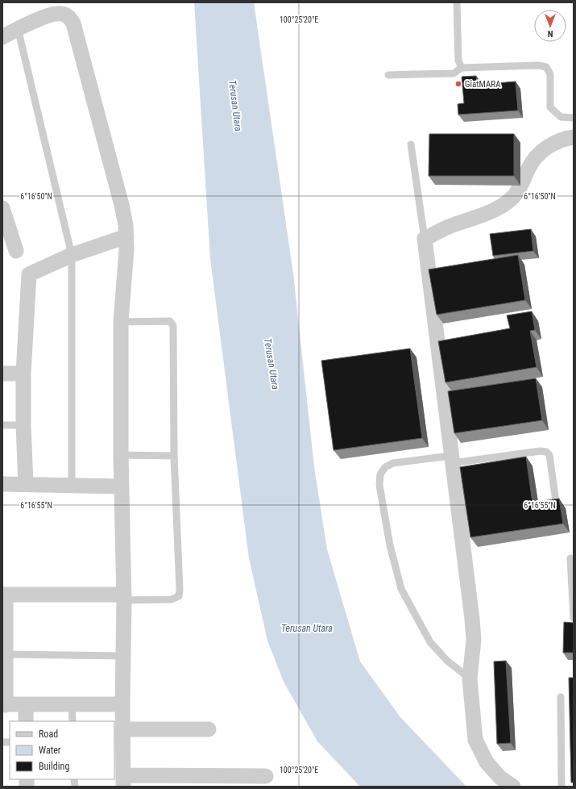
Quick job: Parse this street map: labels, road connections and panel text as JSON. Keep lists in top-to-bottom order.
{
  "water": ["Terusan Utara"],
  "places": ["GiatMARA"],
  "legend": ["Road", "Water", "Building"],
  "north": "bottom",
  "coordinates": ["100°25'20\"E", "6°16'50\"N", "6°16'55\"N"]
}
